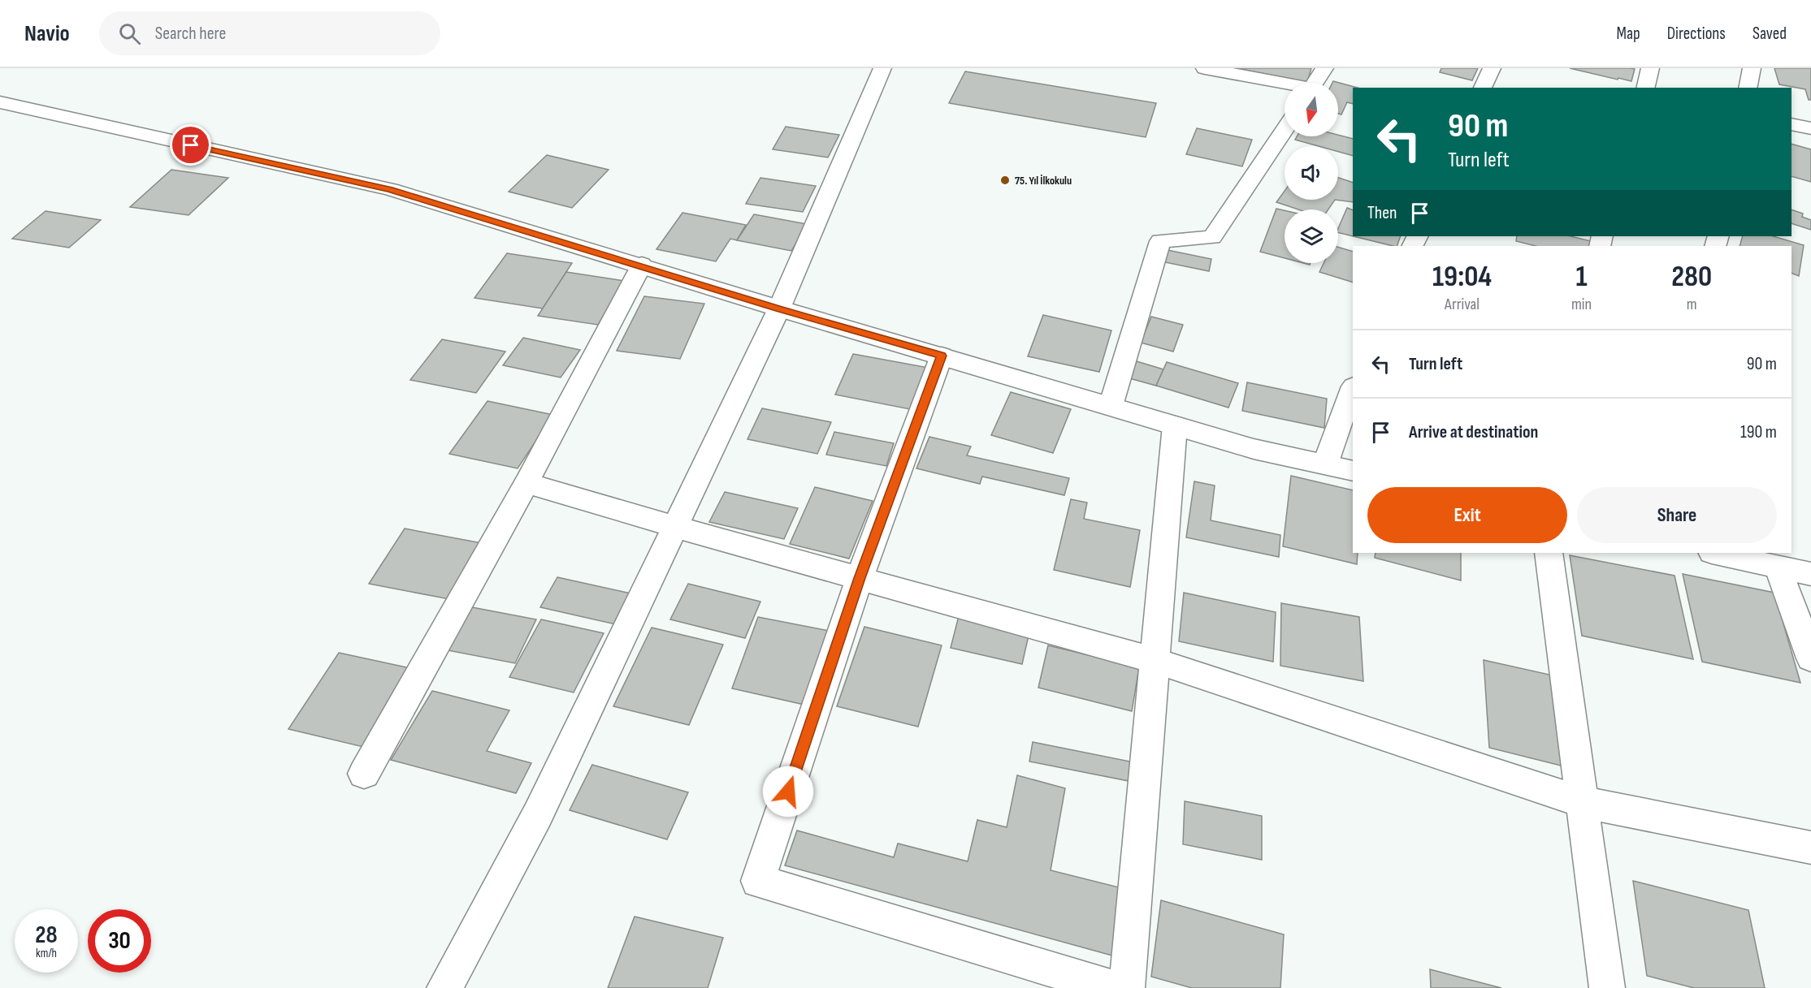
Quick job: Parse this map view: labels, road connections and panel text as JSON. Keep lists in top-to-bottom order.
{
  "places": ["75. Yıl İlkokulu"],
  "north": "bottom",
  "page": {
    "header": "Navio",
    "search": "Search here",
    "nav": ["Map", "Directions", "Saved"],
    "turn": ["90 m", "Turn left"],
    "then": "Then",
    "eta": [
      "19:04",
      "Arrival",
      "1",
      "min",
      "280",
      "m"
    ],
    "list": [
      {
        "name": "Turn left",
        "value": "90 m"
      },
      {
        "name": "Arrive at destination",
        "value": "190 m"
      }
    ],
    "buttons": ["Exit", "Share"],
    "speed": "28 km/h",
    "limit": "30"
  }
}
